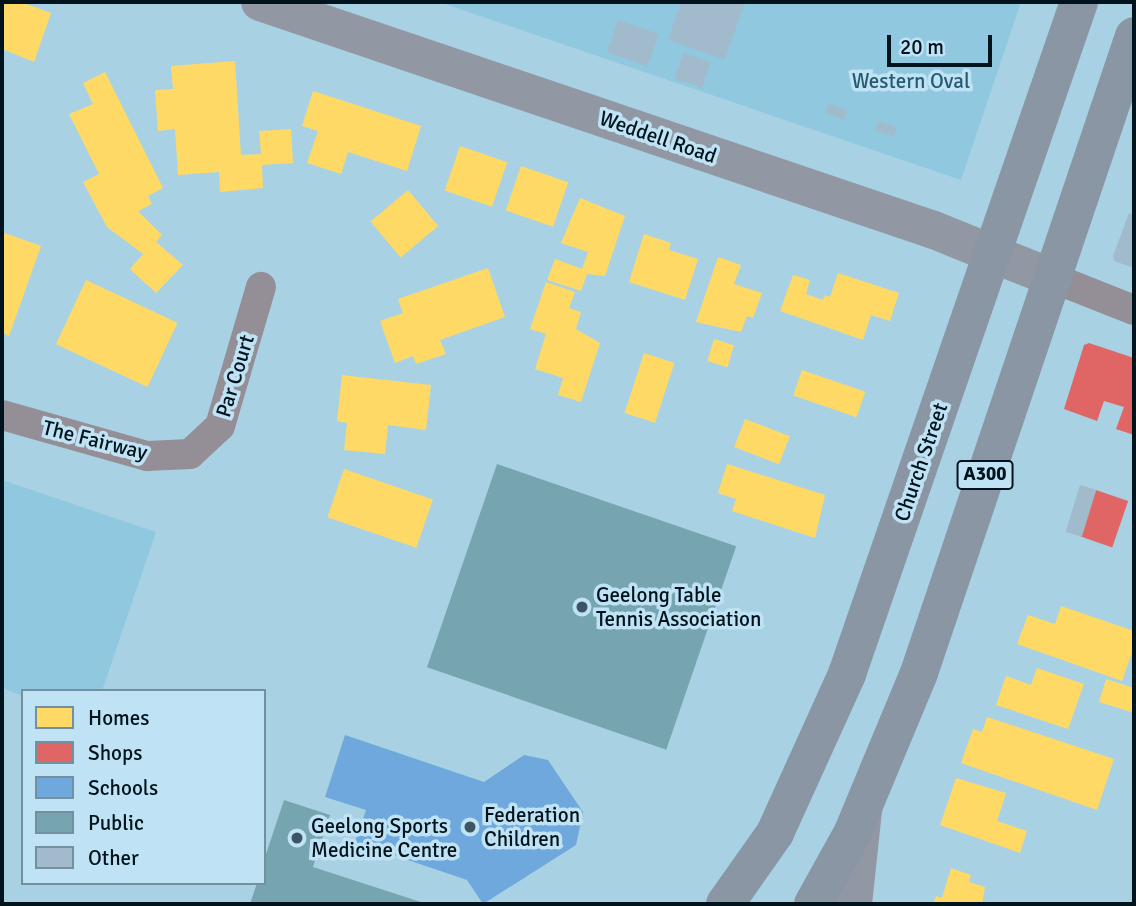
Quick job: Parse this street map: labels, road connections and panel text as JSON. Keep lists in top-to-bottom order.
{
  "streets": {
    "highway": ["Church Street", "A300"],
    "street": ["Weddell Road", "Par Court", "The Fairway"]
  },
  "crossings": [
    ["Weddell Road", "Church Street"],
    ["Weddell Road", "A300"],
    ["Par Court", "The Fairway"]
  ],
  "parks": ["Western Oval"],
  "places": ["Geelong Table Tennis Association", "Federation Children", "Geelong Sports Medicine Centre"],
  "legend": [
    "Homes",
    "Shops",
    "Schools",
    "Public",
    "Other"
  ],
  "scale_bar": "20 m"
}
